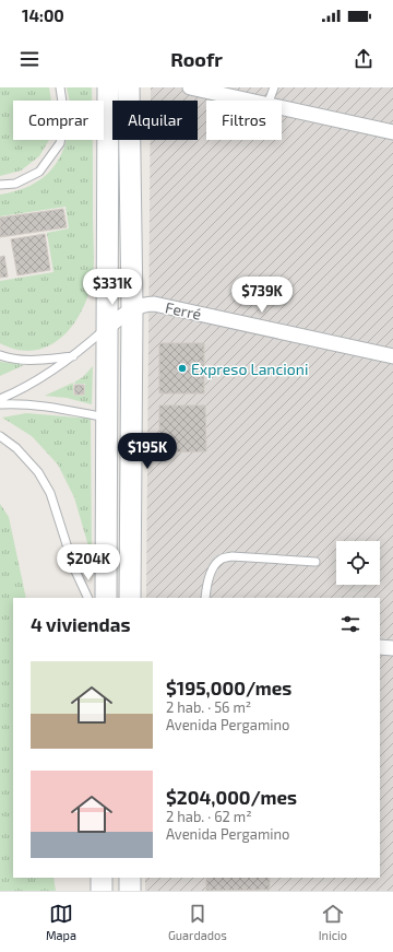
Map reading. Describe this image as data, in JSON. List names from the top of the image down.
{
  "streets": {
    "street": ["Ferré"]
  },
  "places": ["Expreso Lancioni"],
  "page": {
    "status": "14:00",
    "header": "Roofr",
    "chip": ["Comprar", "Alquilar", "Filtros"],
    "price": [
      "$331K",
      "$739K",
      "$195K",
      "$204K"
    ],
    "heading": "4 viviendas",
    "list": [
      {
        "name": "$195,000/mes",
        "note": "2 hab. · 56 m² · Avenida Pergamino"
      },
      {
        "name": "$204,000/mes",
        "note": "2 hab. · 62 m² · Avenida Pergamino"
      }
    ],
    "tabs": ["Mapa", "Guardados", "Inicio"]
  }
}
